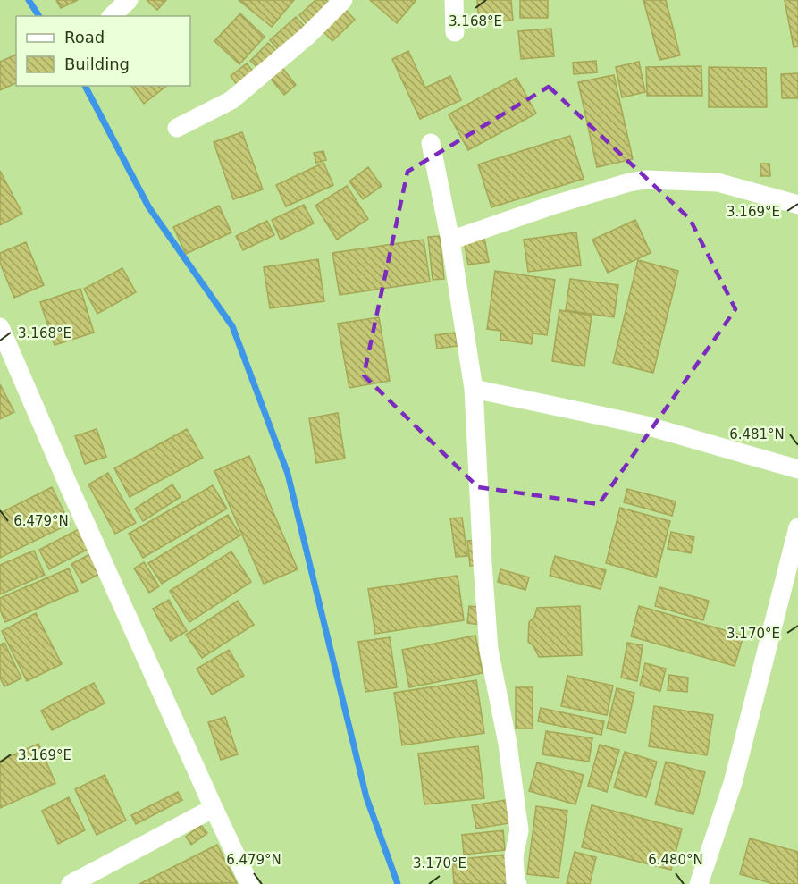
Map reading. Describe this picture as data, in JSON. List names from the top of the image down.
{
  "legend": ["Road", "Building"],
  "coordinates": [
    "3.168°E",
    "3.169°E",
    "6.481°N",
    "6.479°N",
    "3.170°E",
    "6.480°N"
  ]
}
